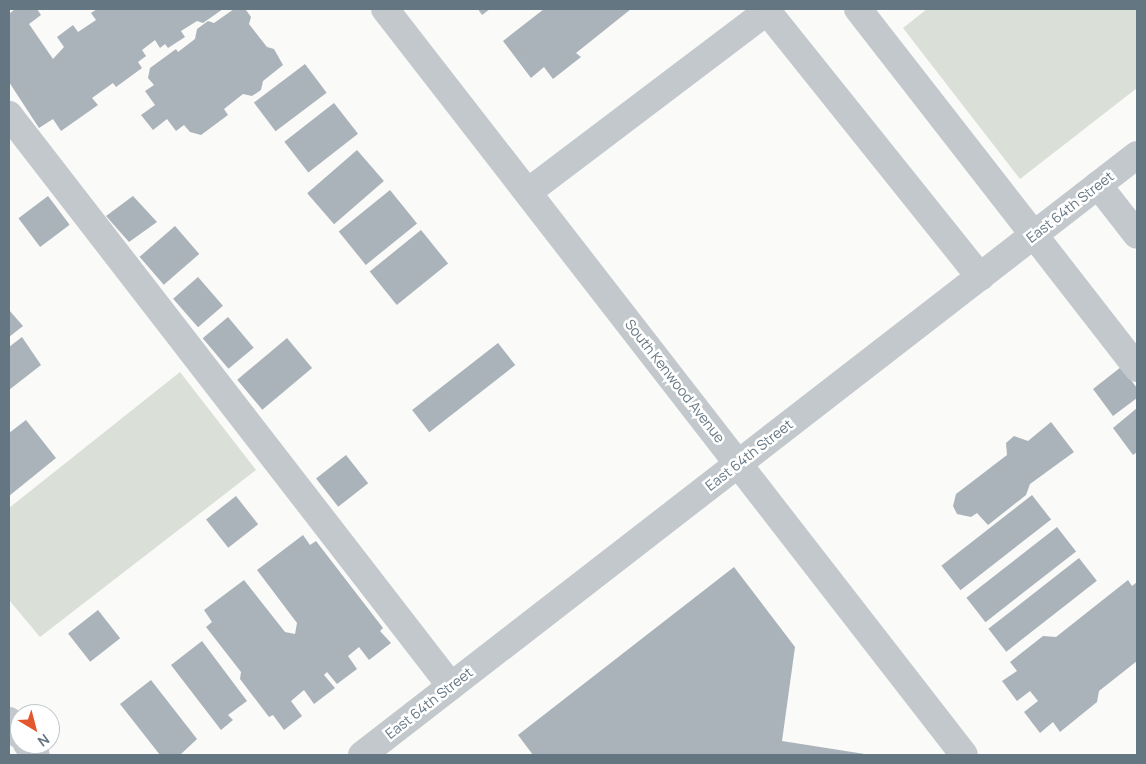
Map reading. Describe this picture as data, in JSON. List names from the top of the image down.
{
  "streets": {
    "street": ["East 64th Street", "South Kenwood Avenue"]
  },
  "crossings": [
    ["East 64th Street", "South Kenwood Avenue"]
  ],
  "north": "bottom right"
}
